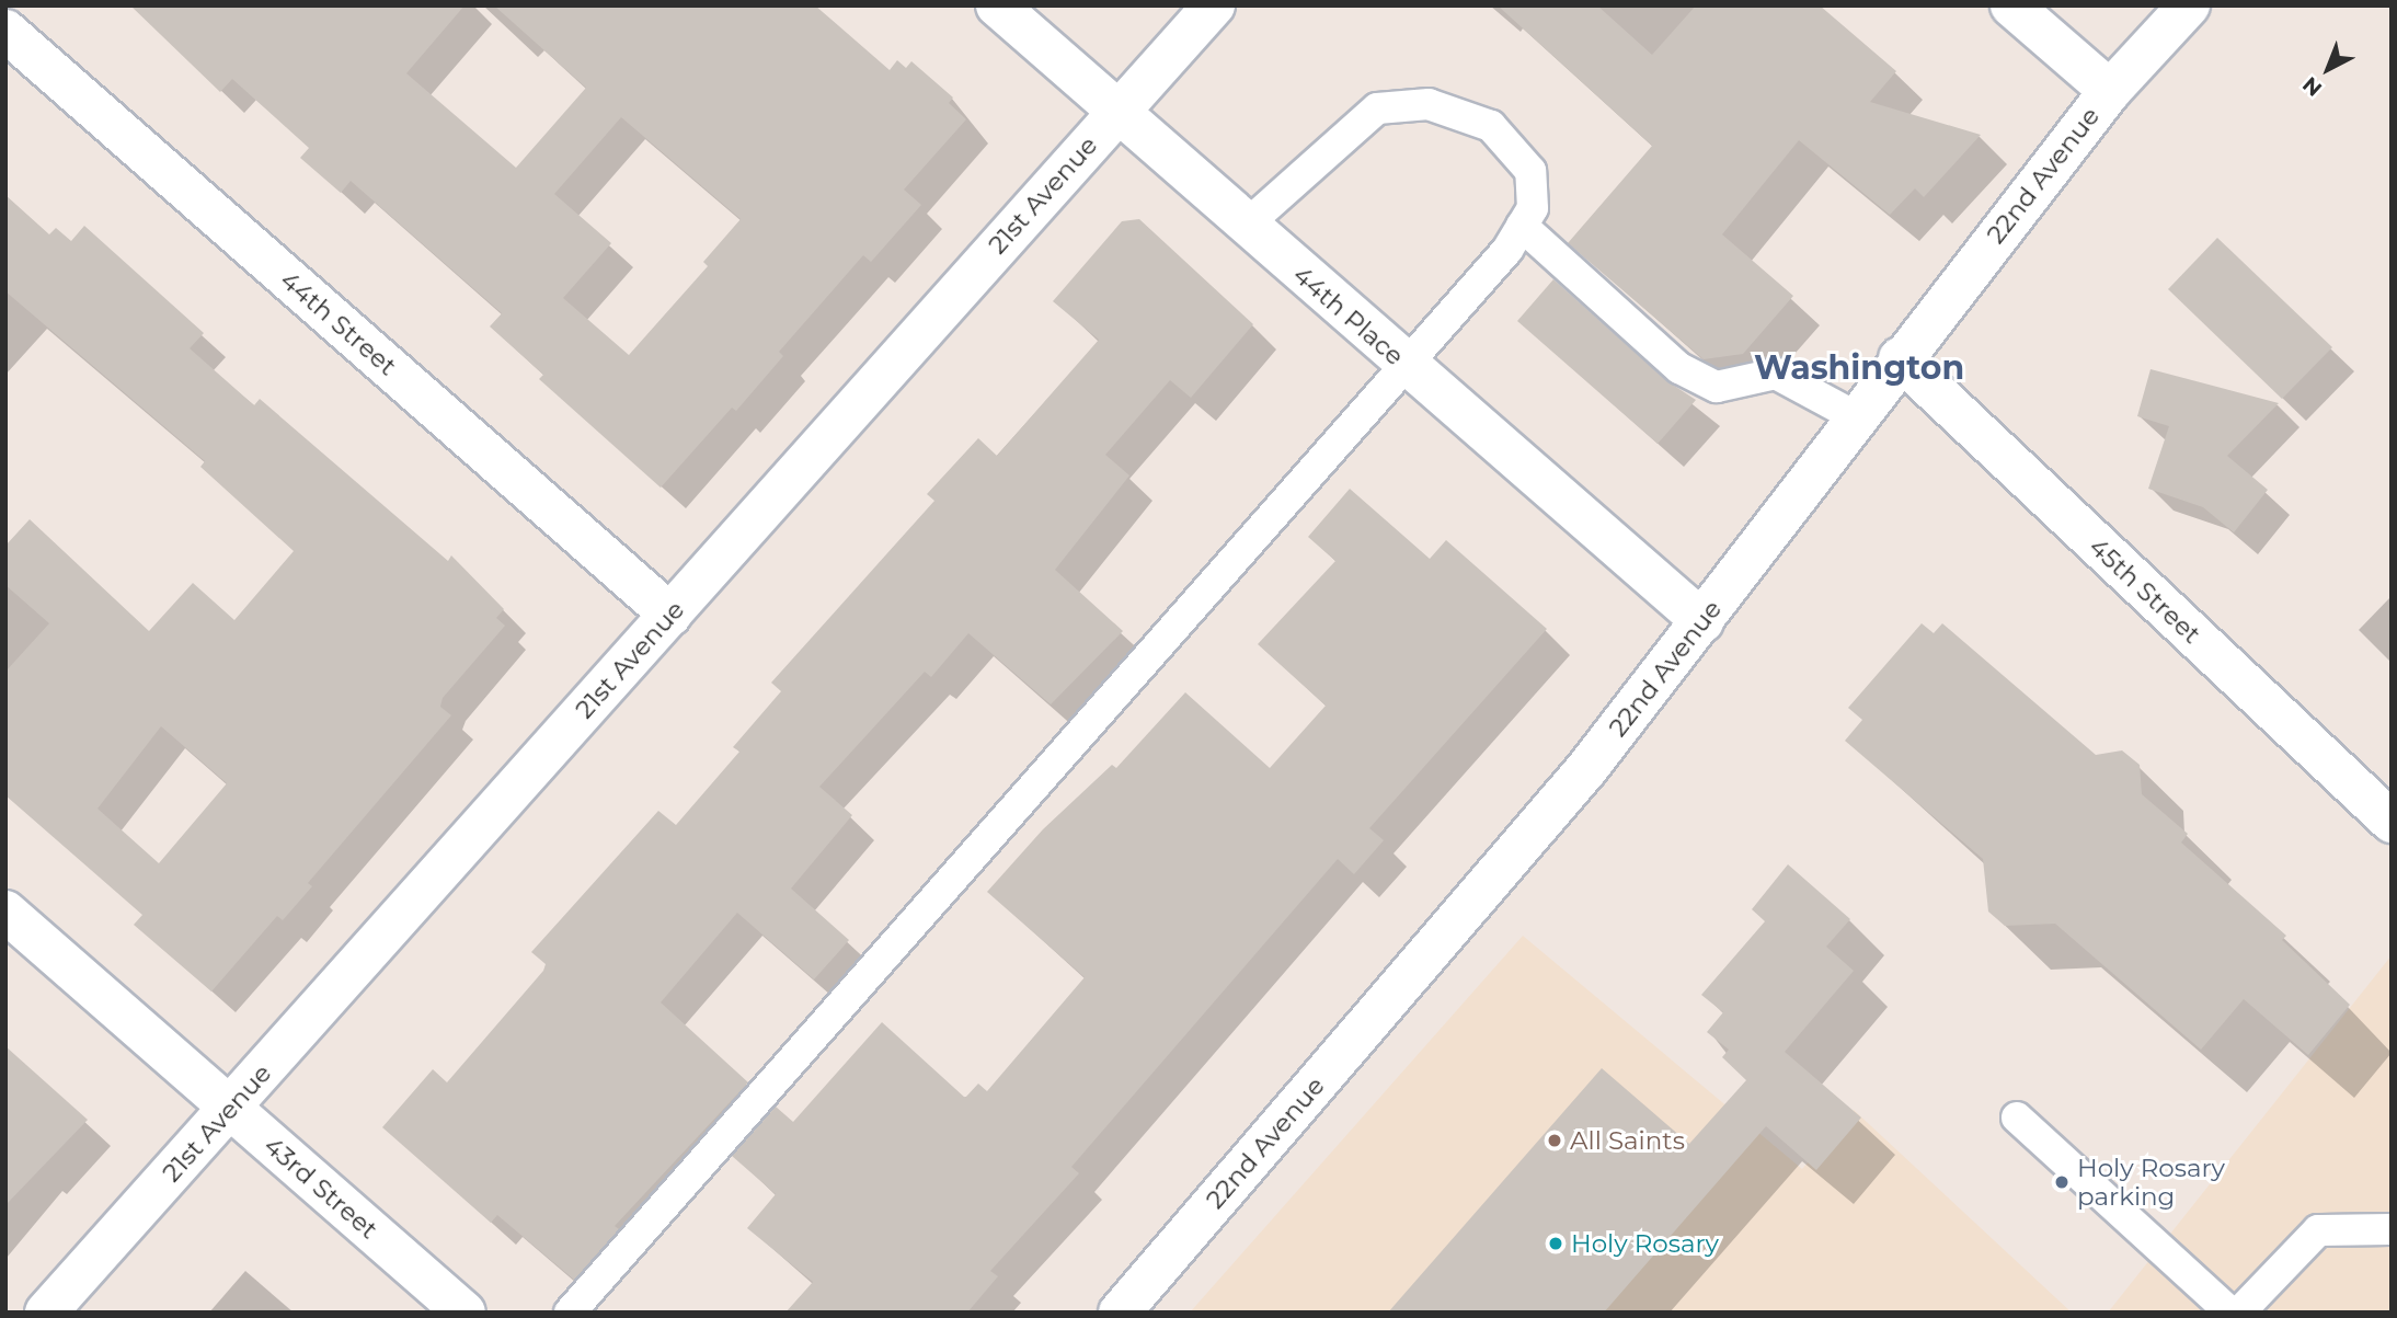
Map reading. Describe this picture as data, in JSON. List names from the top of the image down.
{
  "streets": {
    "street": [
      "22nd Avenue",
      "21st Avenue",
      "44th Place",
      "44th Street",
      "45th Street",
      "43rd Street"
    ]
  },
  "crossings": [
    ["22nd Avenue", "44th Place"],
    ["22nd Avenue", "45th Street"],
    ["21st Avenue", "44th Place"],
    ["21st Avenue", "44th Street"],
    ["21st Avenue", "43rd Street"]
  ],
  "districts": ["Washington"],
  "places": ["All Saints", "Holy Rosary parking", "Holy Rosary"],
  "north": "bottom left"
}
